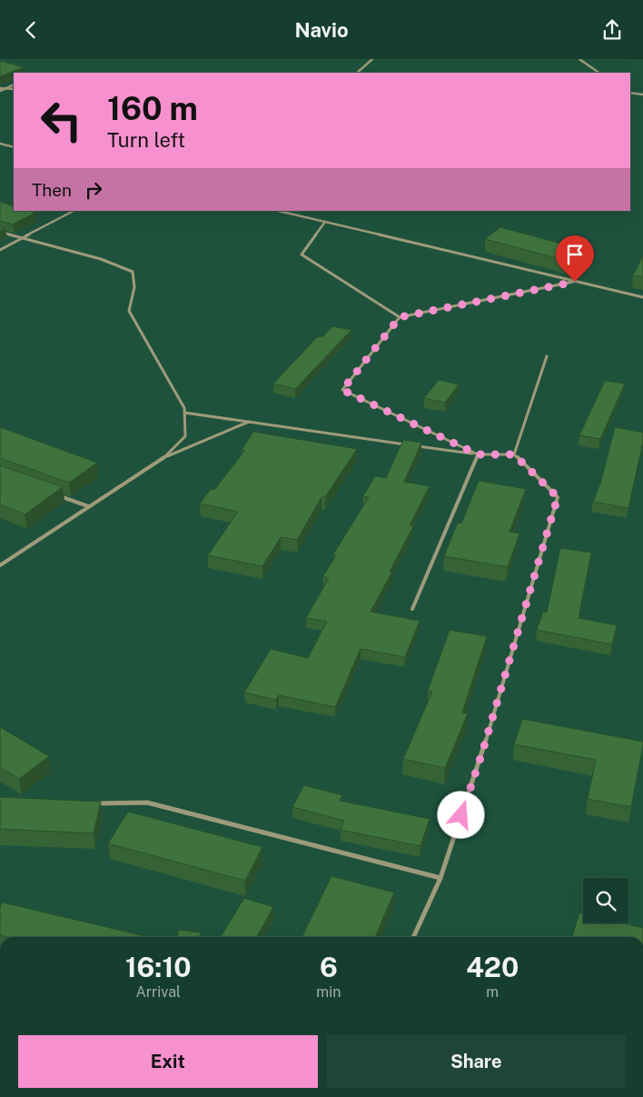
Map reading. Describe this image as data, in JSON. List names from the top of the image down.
{
  "page": {
    "header": "Navio",
    "turn": ["160 m", "Turn left"],
    "then": "Then",
    "eta": [
      "16:10",
      "Arrival",
      "6",
      "min",
      "420",
      "m"
    ],
    "buttons": ["Exit", "Share"]
  }
}
